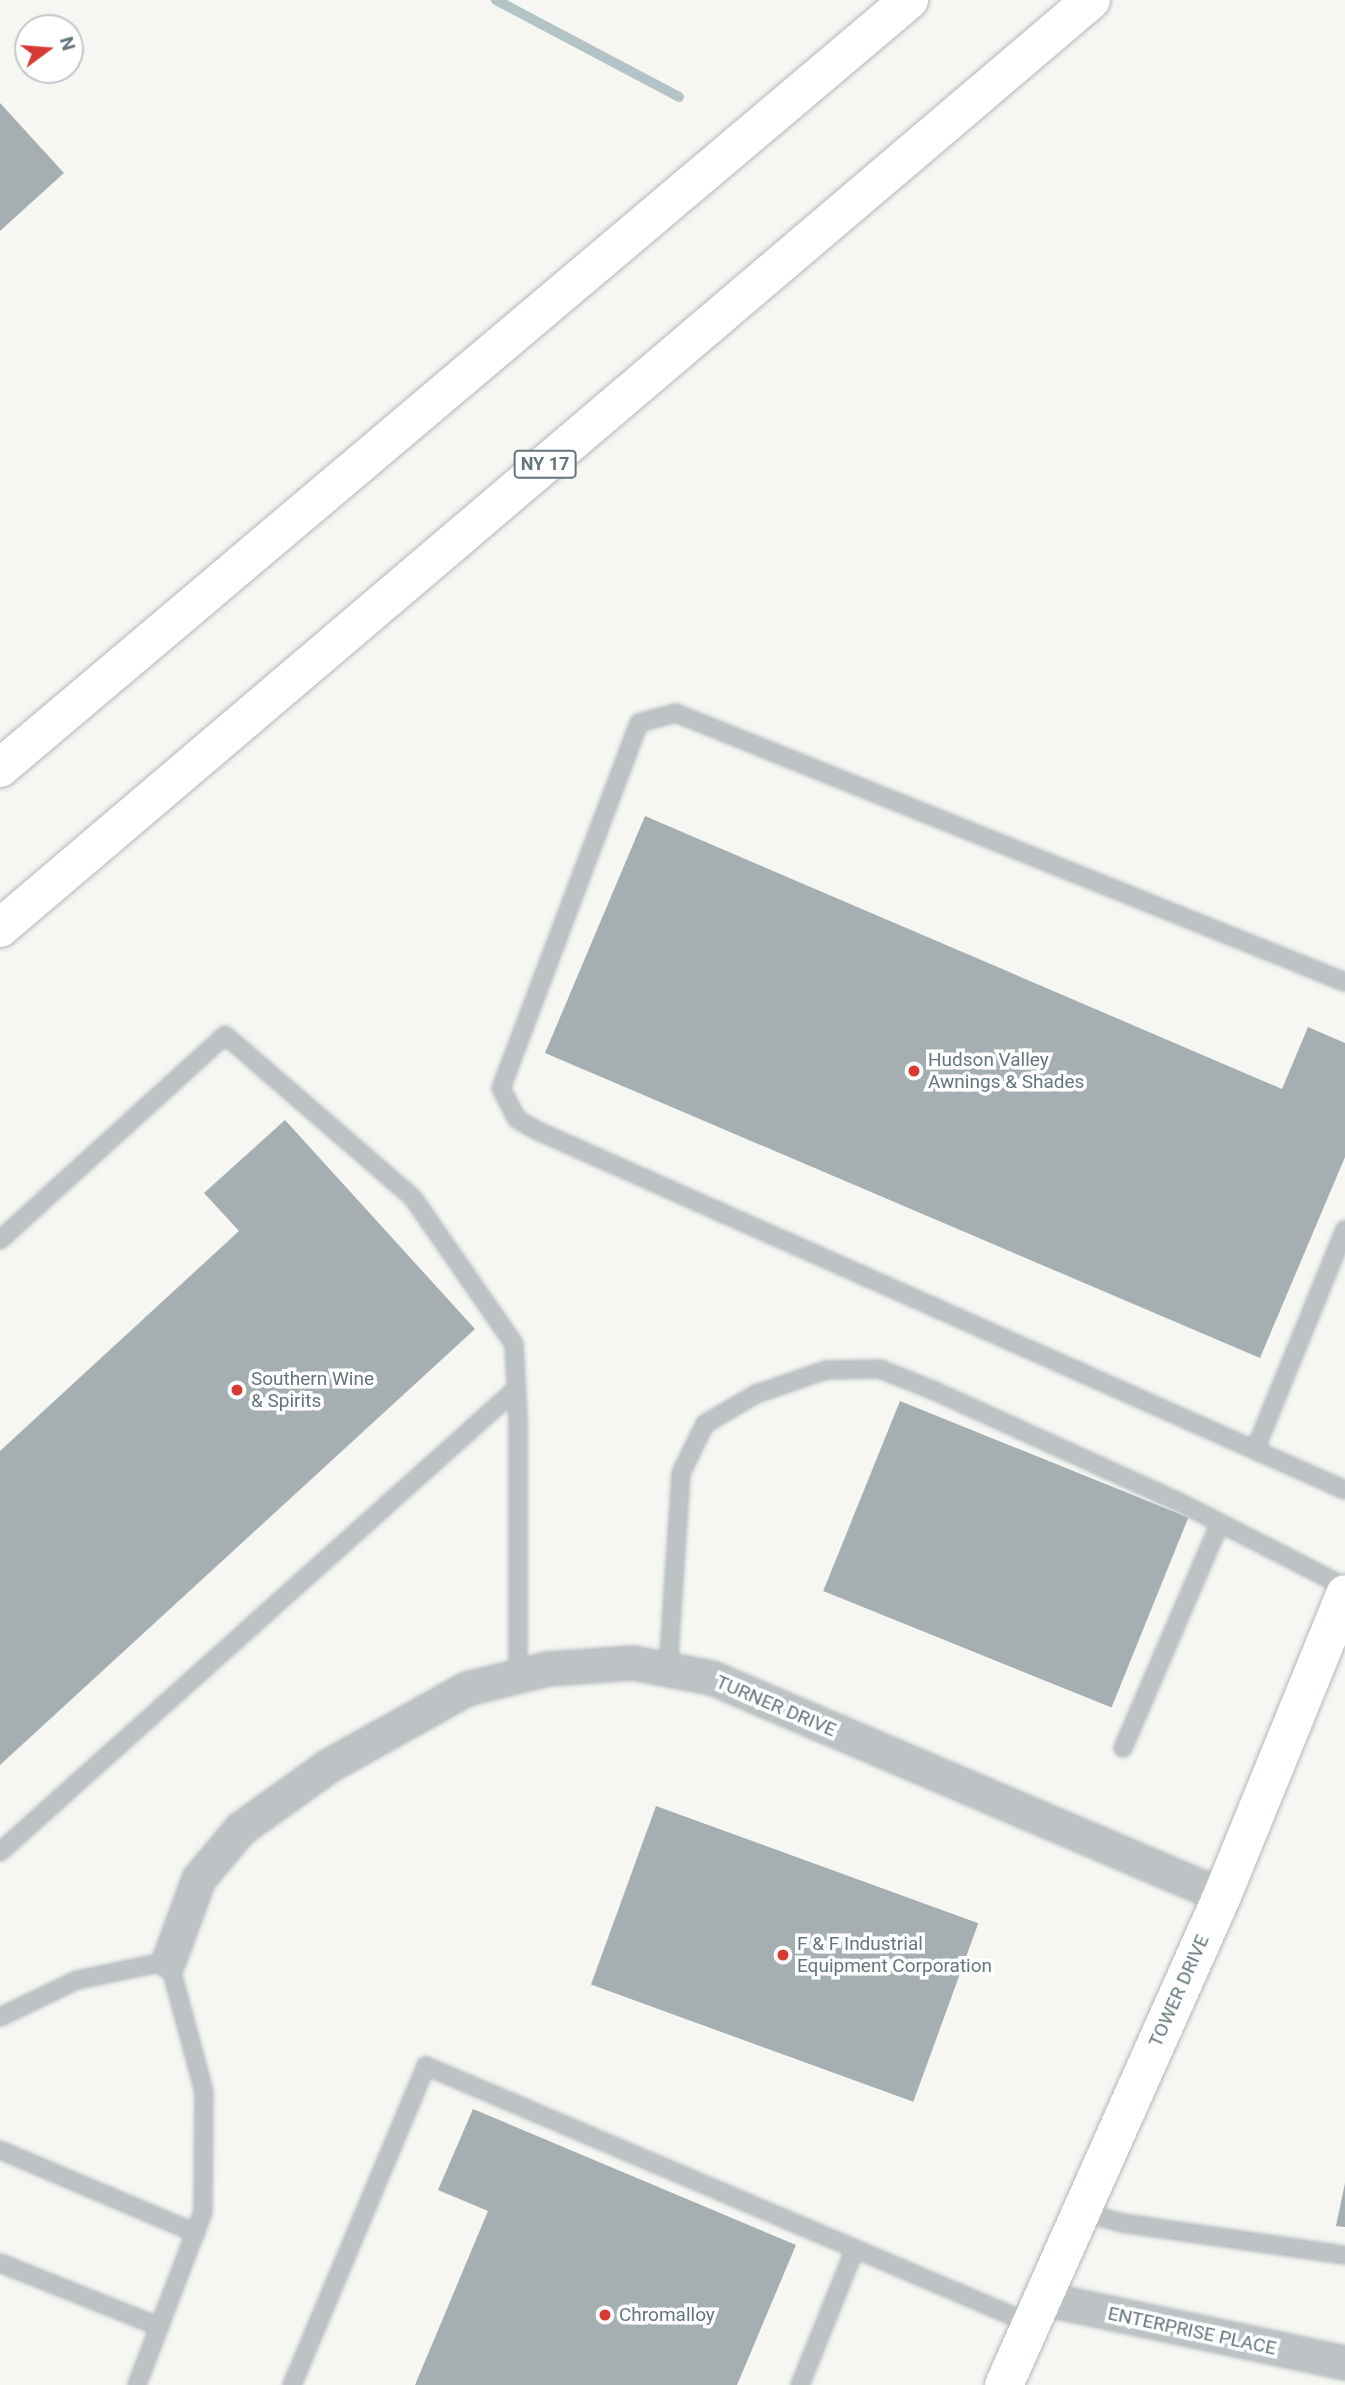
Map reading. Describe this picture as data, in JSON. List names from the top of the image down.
{
  "streets": {
    "main road": ["NY 17", "TOWER DRIVE"],
    "street": ["TURNER DRIVE", "ENTERPRISE PLACE"]
  },
  "crossings": [
    ["TURNER DRIVE", "TOWER DRIVE"],
    ["TOWER DRIVE", "ENTERPRISE PLACE"]
  ],
  "places": [
    "Hudson Valley Awnings & Shades",
    "Southern Wine & Spirits",
    "F & F Industrial Equipment Corporation",
    "Chromalloy"
  ],
  "north": "right"
}
